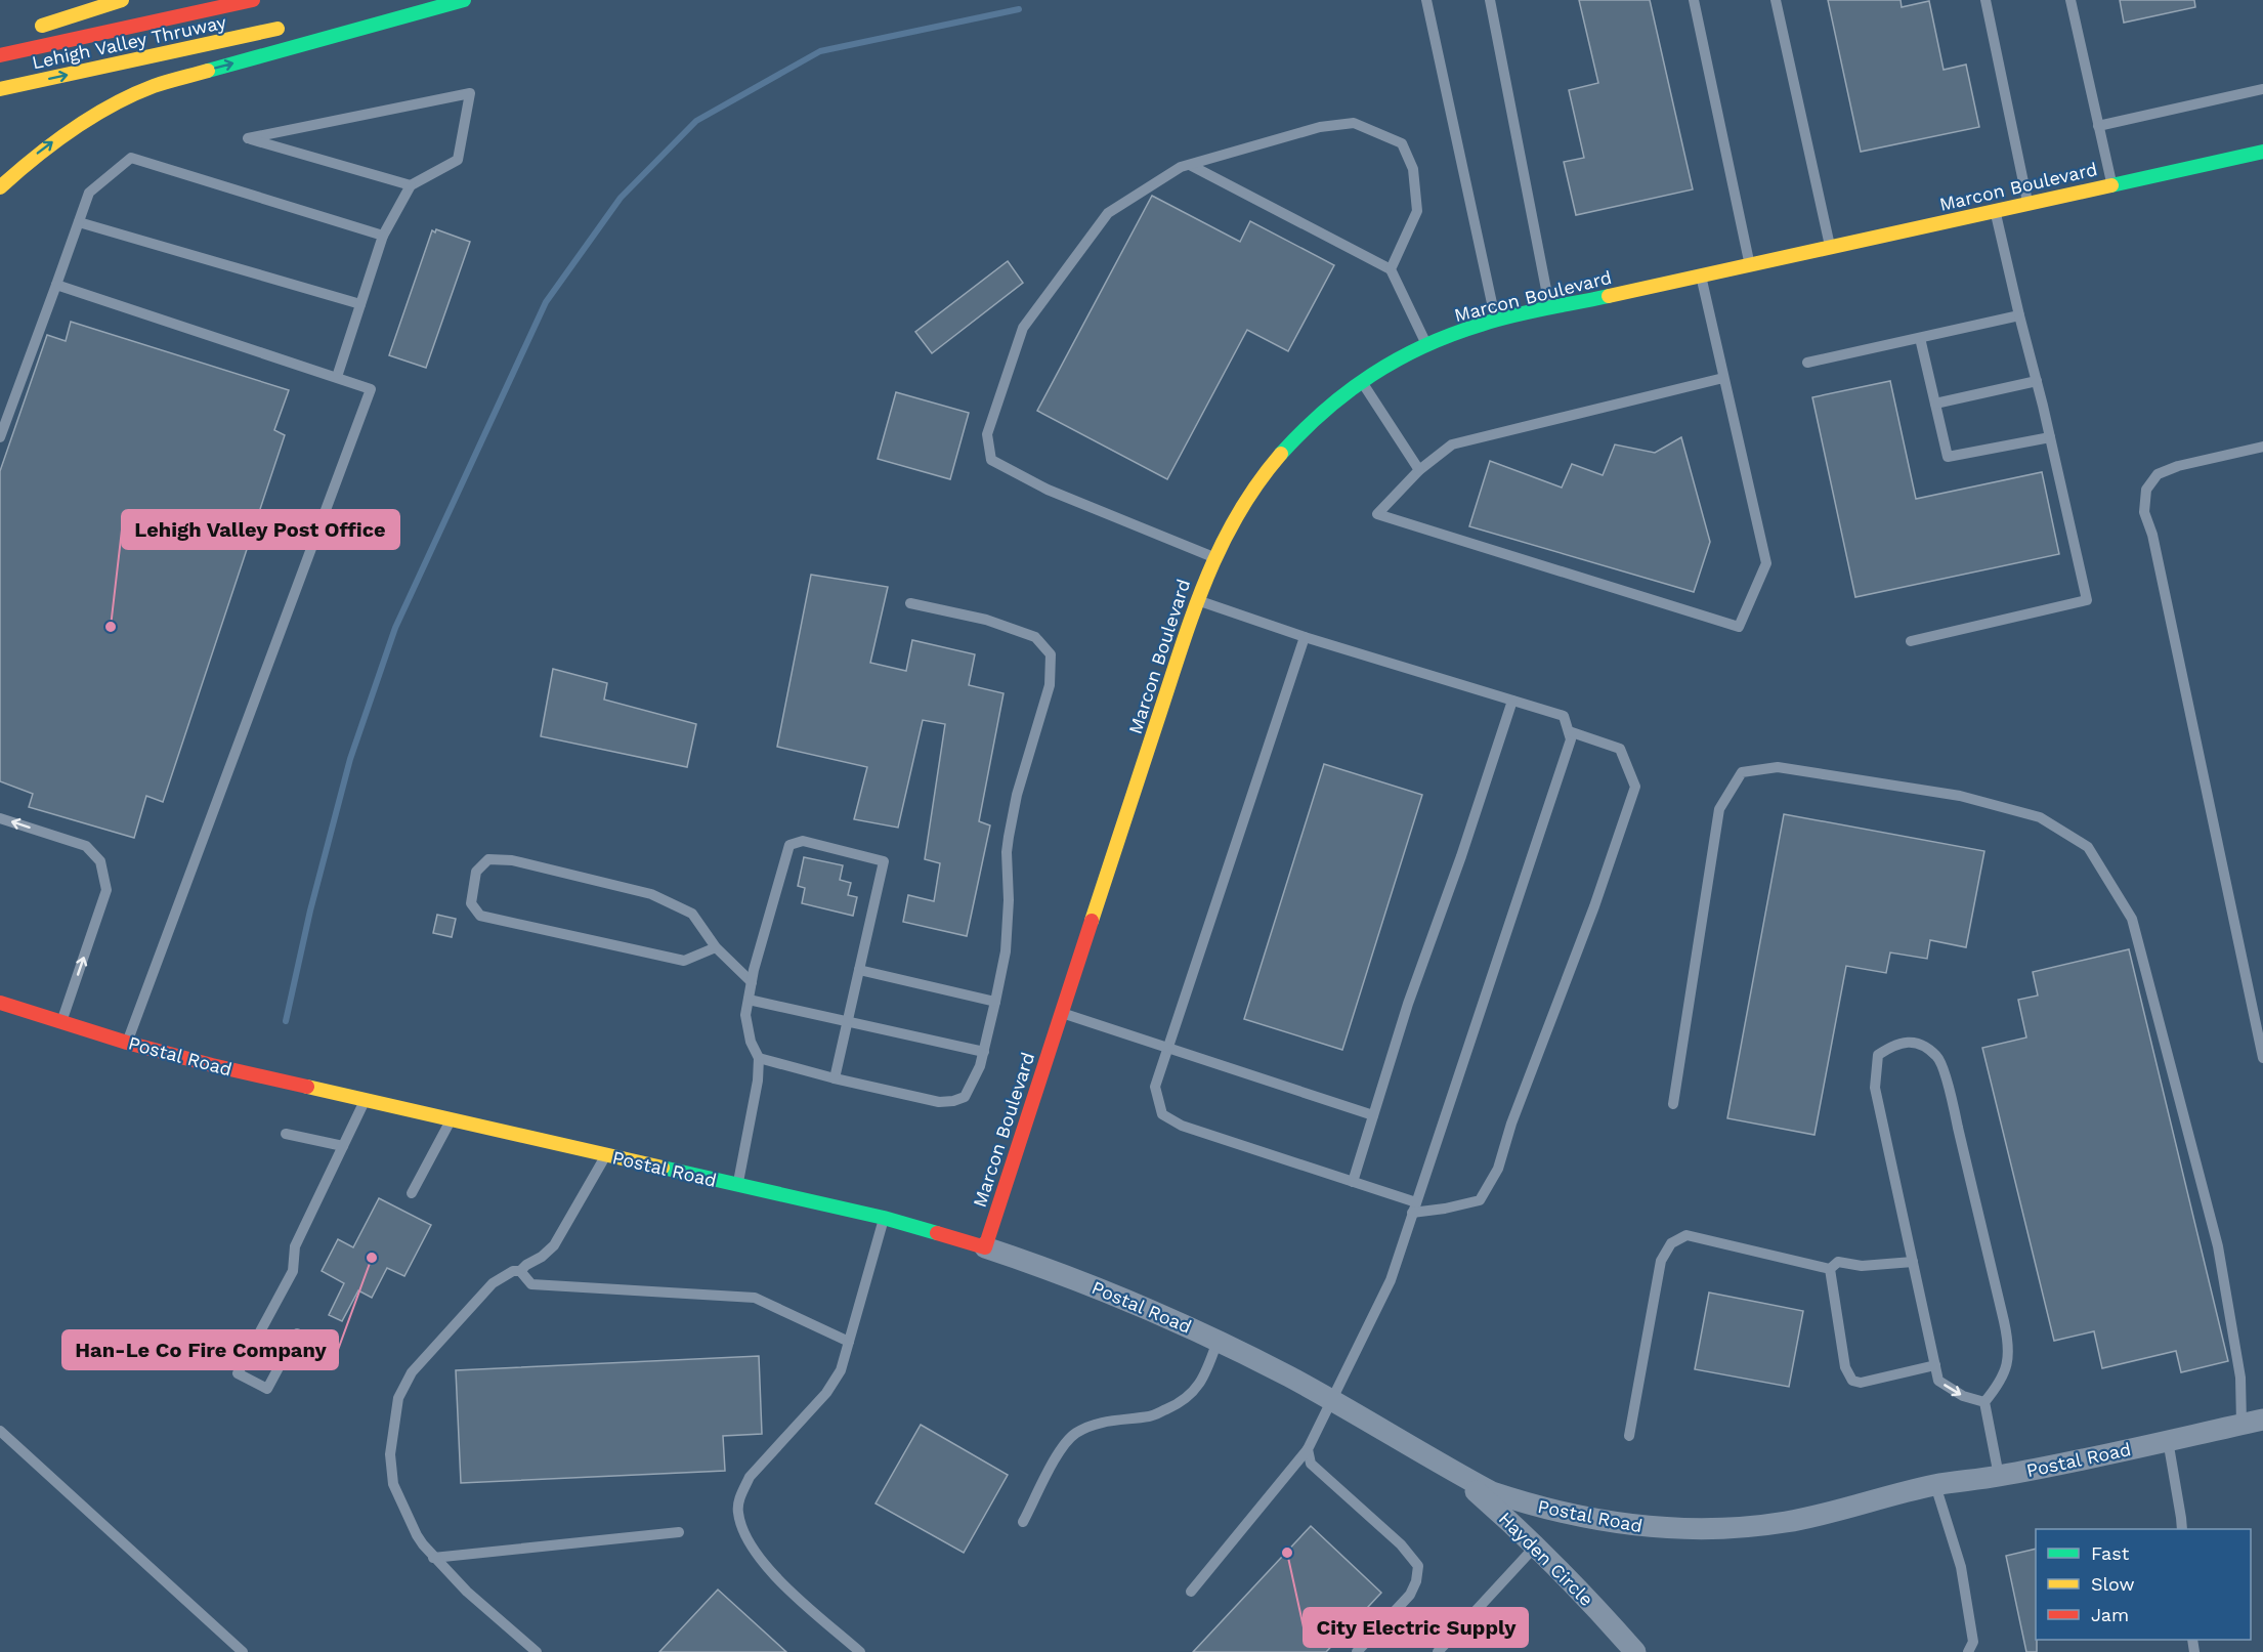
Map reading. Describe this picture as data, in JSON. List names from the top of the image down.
{
  "streets": {
    "main road": ["Lehigh Valley Thruway", "Marcon Boulevard", "Postal Road"],
    "street": ["Hayden Circle"]
  },
  "crossings": [
    ["Marcon Boulevard", "Postal Road"],
    ["Postal Road", "Hayden Circle"]
  ],
  "places": ["Lehigh Valley Post Office", "Han-Le Co Fire Company", "City Electric Supply"],
  "legend": ["Fast", "Slow", "Jam"]
}
